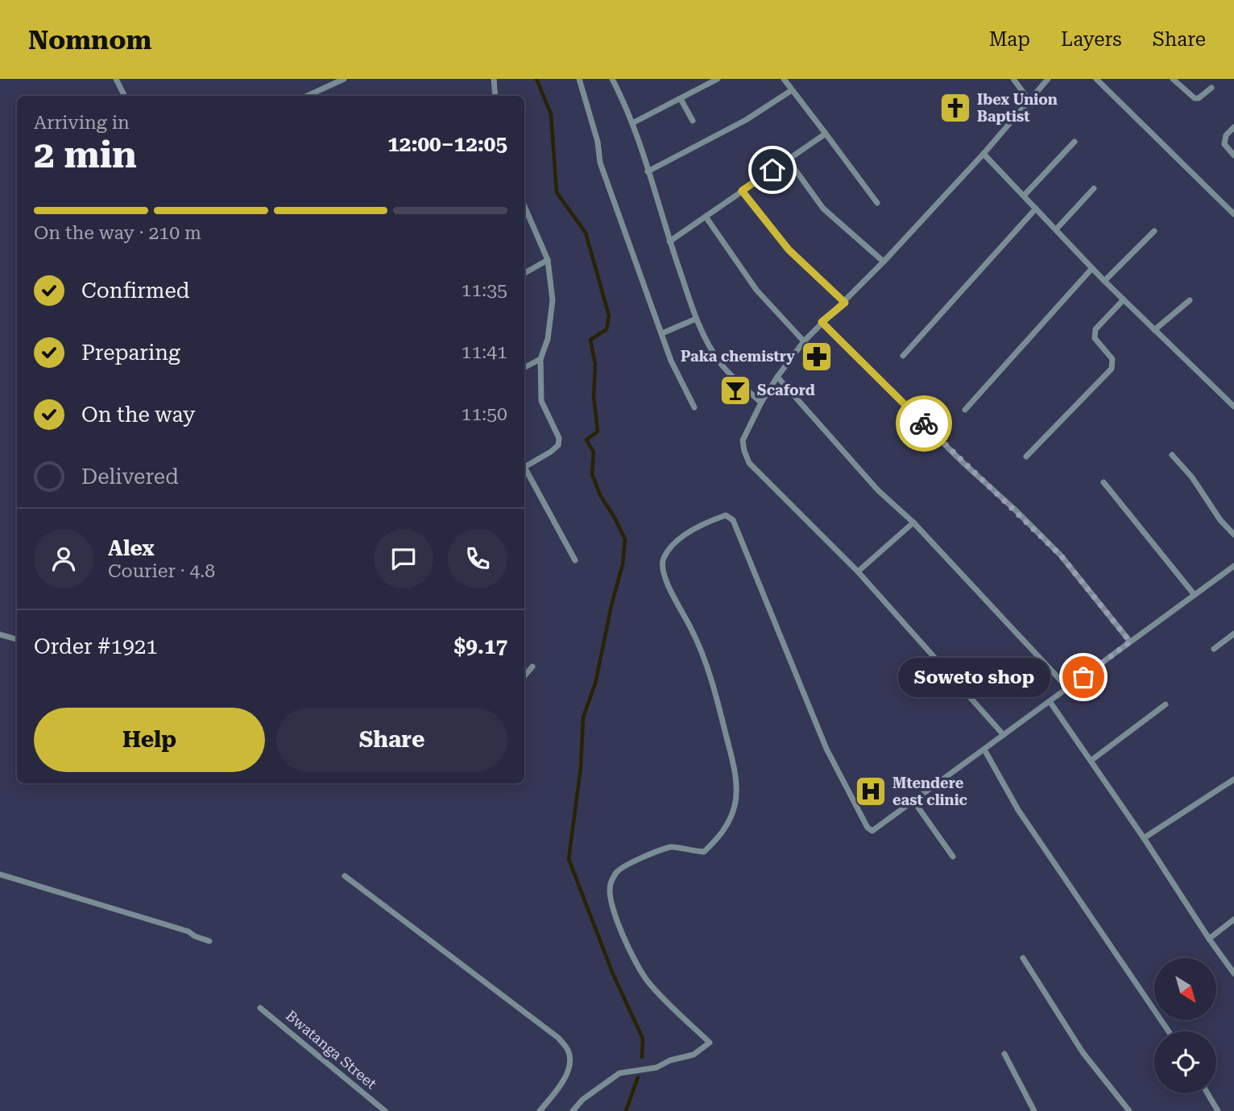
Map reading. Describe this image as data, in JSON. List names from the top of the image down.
{
  "streets": {
    "street": ["Bwatanga Street"]
  },
  "places": {
    "church": ["Ibex Union Baptist"],
    "pharmacy": ["Paka chemistry"],
    "bar": ["Scaford"],
    "other": ["Soweto shop"],
    "hospital": ["Mtendere east clinic"]
  },
  "north": "bottom right",
  "page": {
    "header": "Nomnom",
    "nav": ["Map", "Layers", "Share"],
    "heading": ["2 min", "Arriving in", "12:00–12:05"],
    "panel": [
      "Alex",
      "Courier · 4.8",
      "Order #1921",
      "$9.17"
    ],
    "bar": "On the way · 210 m",
    "list": [
      ["Confirmed", "11:35"],
      ["Preparing", "11:41"],
      ["On the way", "11:50"],
      "Delivered"
    ],
    "bubble": "Soweto shop",
    "buttons": ["Help", "Share"]
  }
}
